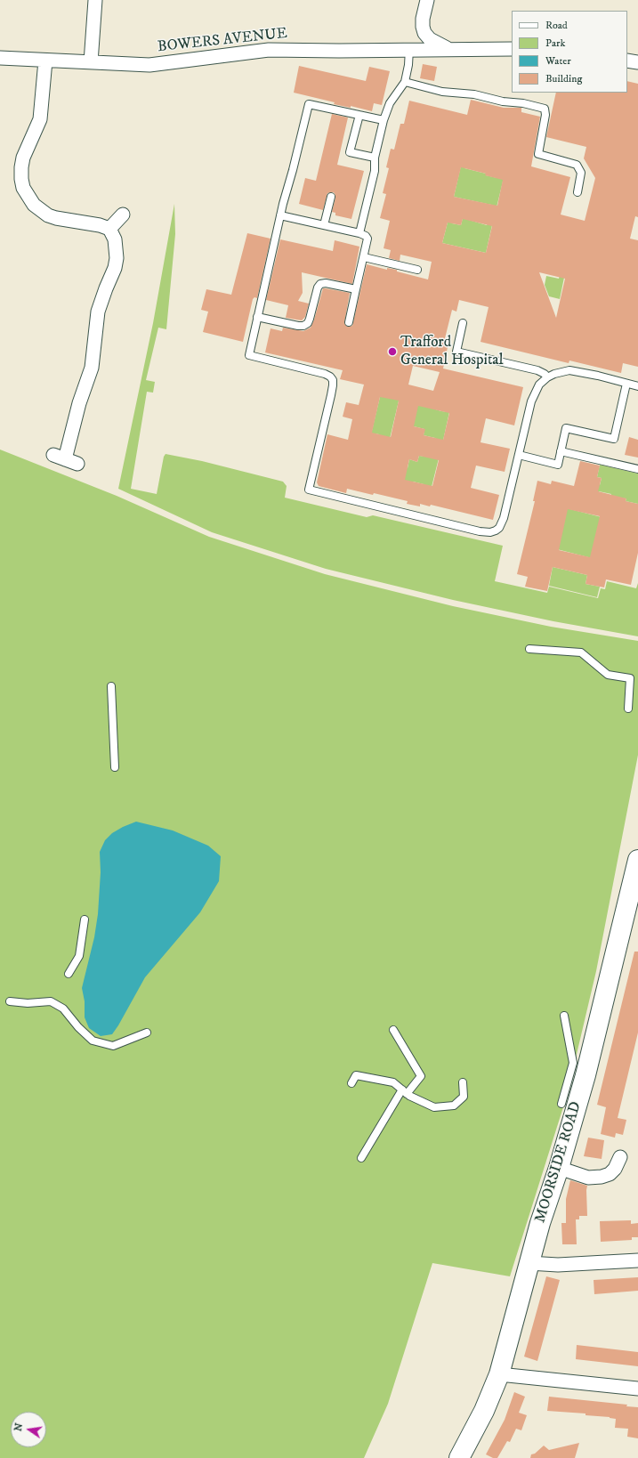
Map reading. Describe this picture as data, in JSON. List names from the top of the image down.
{
  "streets": {
    "street": ["BOWERS AVENUE", "MOORSIDE ROAD"]
  },
  "places": ["Trafford General Hospital"],
  "legend": [
    "Road",
    "Park",
    "Water",
    "Building"
  ],
  "north": "left"
}
